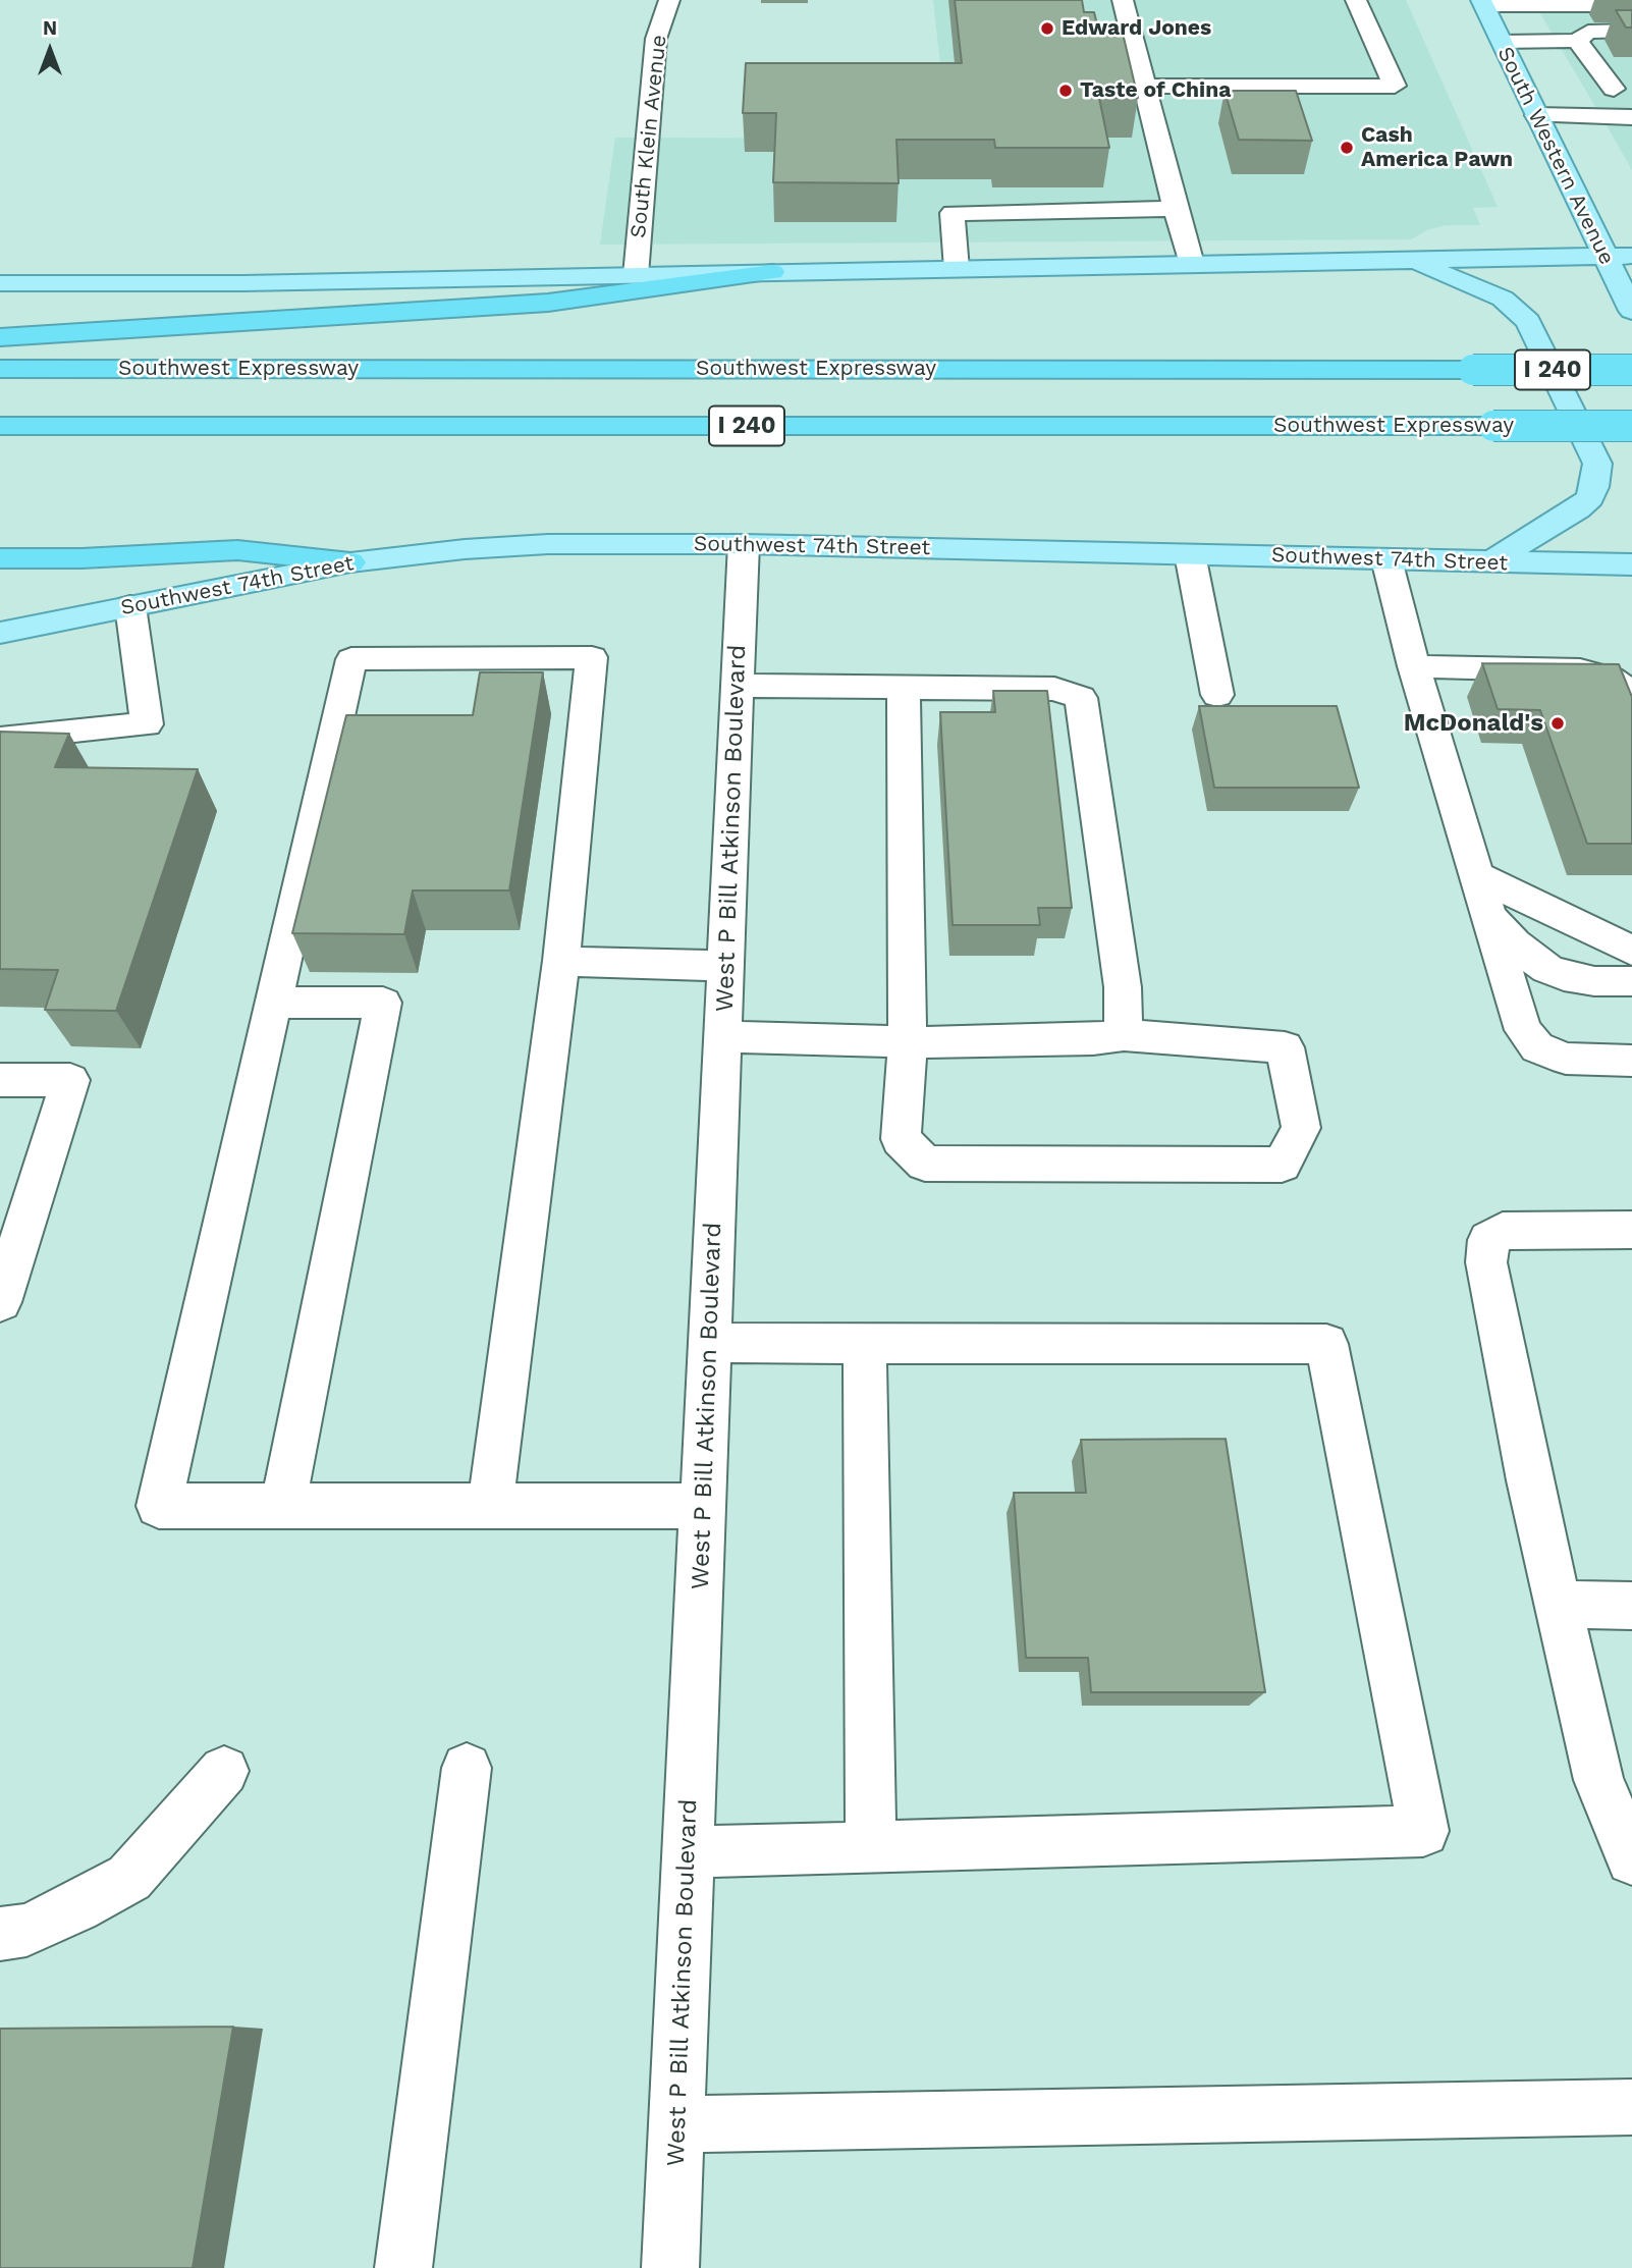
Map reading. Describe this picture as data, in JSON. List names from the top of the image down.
{
  "streets": {
    "highway": ["Southwest Expressway", "I 240"],
    "main road": ["South Western Avenue", "Southwest 74th Street"],
    "street": ["South Klein Avenue", "West P Bill Atkinson Boulevard"]
  },
  "crossings": [
    ["Southwest 74th Street", "West P Bill Atkinson Boulevard"]
  ],
  "places": [
    "Edward Jones",
    "Taste of China",
    "Cash America Pawn",
    "McDonald's"
  ],
  "north": "top"
}
